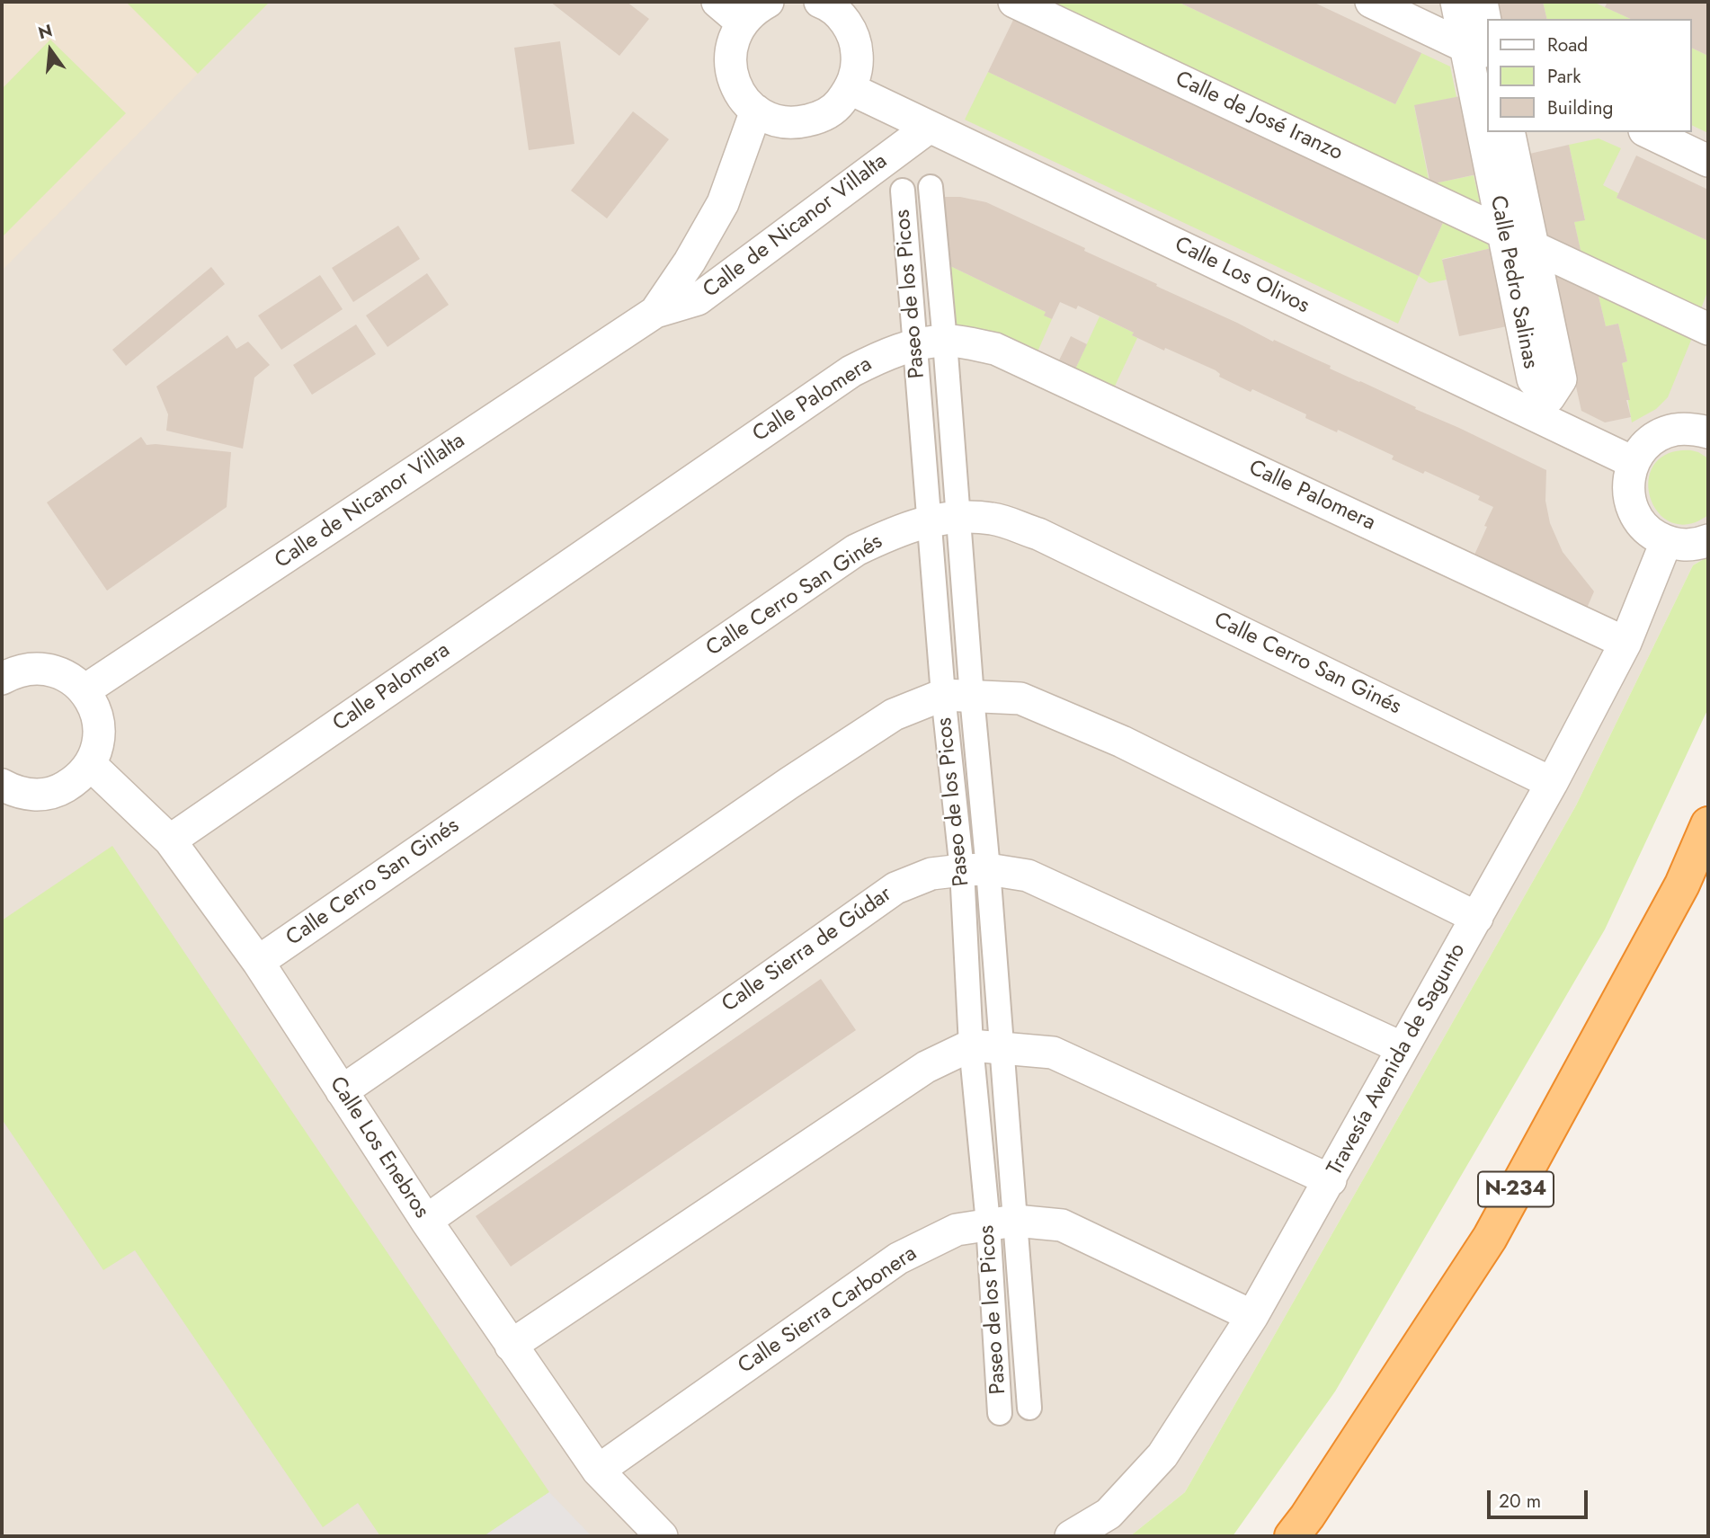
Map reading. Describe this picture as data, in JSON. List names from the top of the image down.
{
  "streets": {
    "highway": ["N-234"],
    "street": [
      "Calle de José Iranzo",
      "Calle de Nicanor Villalta",
      "Calle Los Olivos",
      "Calle Pedro Salinas",
      "Paseo de los Picos",
      "Calle Palomera",
      "Calle Cerro San Ginés",
      "Calle Sierra de Gúdar",
      "Travesía Avenida de Sagunto",
      "Calle Los Enebros",
      "Calle Sierra Carbonera"
    ]
  },
  "crossings": [
    ["Calle de José Iranzo", "Calle Pedro Salinas"],
    ["Calle de Nicanor Villalta", "Calle Los Olivos"],
    ["Paseo de los Picos", "Calle Palomera"],
    ["Paseo de los Picos", "Calle Cerro San Ginés"],
    ["Paseo de los Picos", "Calle Sierra de Gúdar"],
    ["Paseo de los Picos", "Calle Sierra Carbonera"],
    ["Calle Palomera", "Travesía Avenida de Sagunto"],
    ["Calle Palomera", "Calle Los Enebros"],
    ["Calle Cerro San Ginés", "Travesía Avenida de Sagunto"],
    ["Calle Cerro San Ginés", "Calle Los Enebros"],
    ["Calle Sierra de Gúdar", "Travesía Avenida de Sagunto"],
    ["Calle Sierra de Gúdar", "Calle Los Enebros"],
    ["Travesía Avenida de Sagunto", "Calle Sierra Carbonera"],
    ["Calle Los Enebros", "Calle Sierra Carbonera"]
  ],
  "legend": ["Road", "Park", "Building"],
  "scale_bar": "20 m",
  "north": "top"
}
